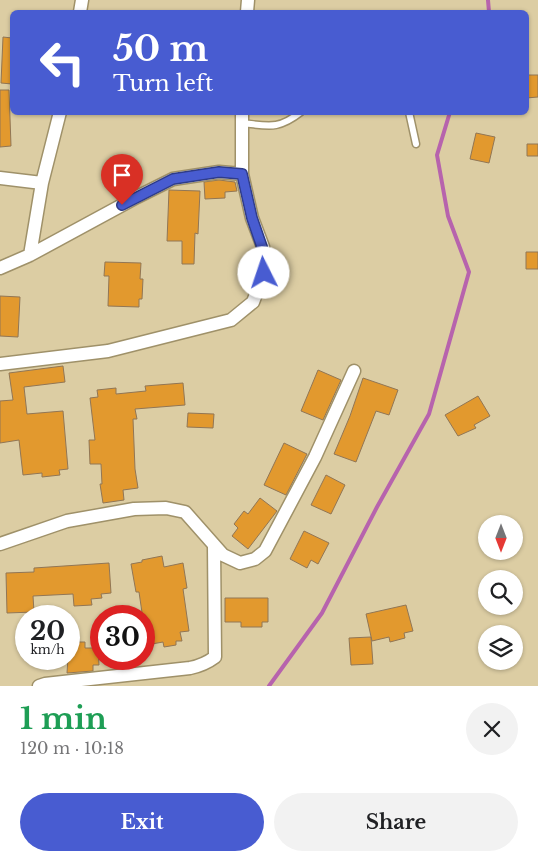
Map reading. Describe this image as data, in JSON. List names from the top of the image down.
{
  "north": "bottom",
  "page": {
    "turn": ["50 m", "Turn left"],
    "speed": "20 km/h",
    "limit": "30",
    "heading": ["1 min", "120 m · 10:18"],
    "buttons": ["Exit", "Share"]
  }
}
